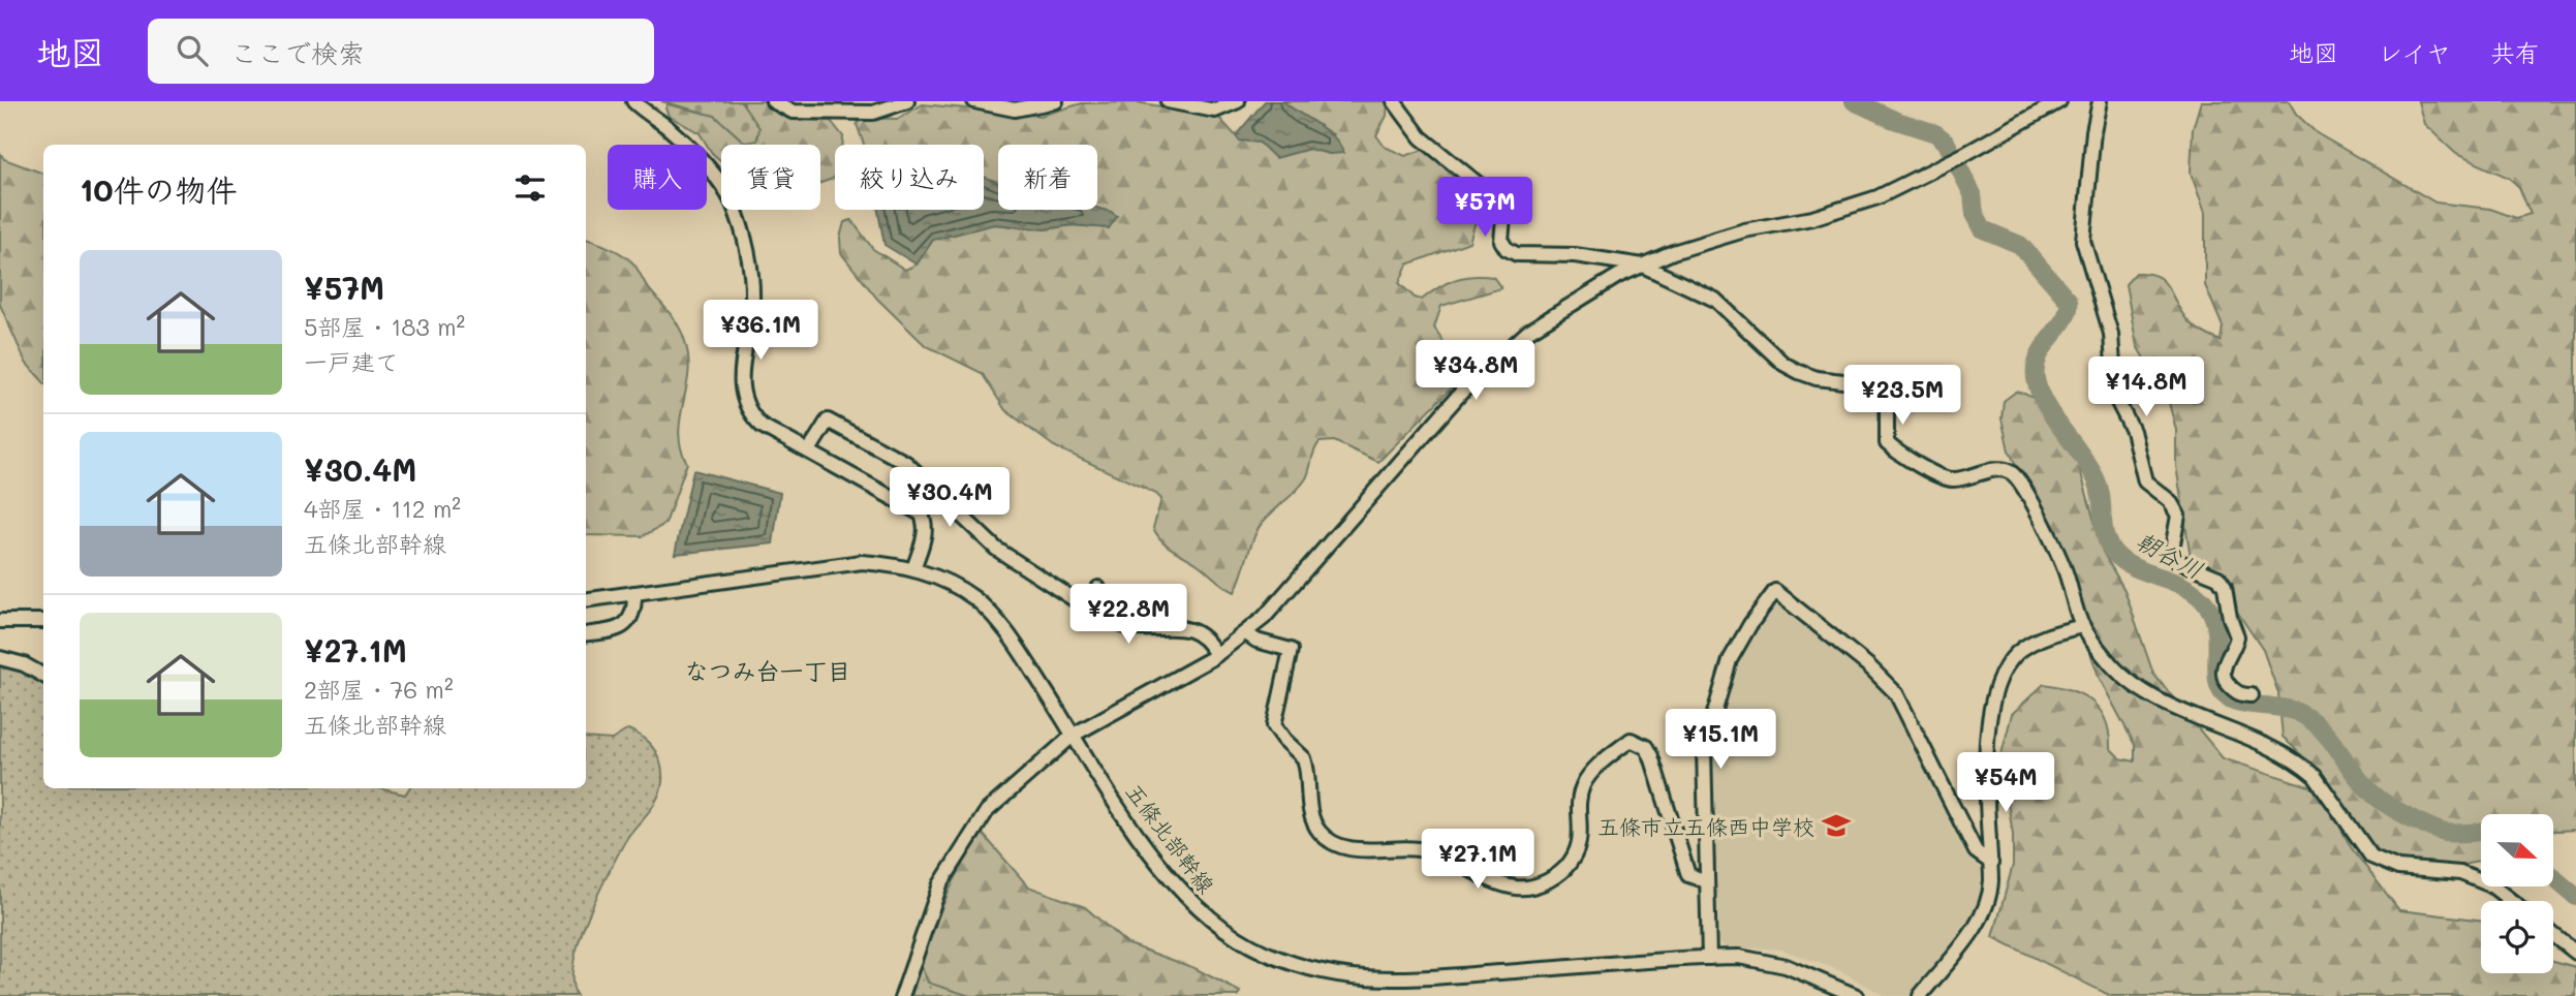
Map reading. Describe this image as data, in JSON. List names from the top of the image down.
{
  "streets": {
    "street": ["五條北部幹線"]
  },
  "districts": ["なつみ台一丁目"],
  "water": ["朝谷川"],
  "places": {
    "school or university": ["五條市立五條西中学校"]
  },
  "north": "right",
  "page": {
    "header": "地図",
    "search": "ここで検索",
    "nav": ["地図", "レイヤ", "共有"],
    "chip": [
      "購入",
      "賃貸",
      "絞り込み",
      "新着"
    ],
    "heading": "10件の物件",
    "price": [
      "¥57M",
      "¥36.1M",
      "¥34.8M",
      "¥14.8M",
      "¥23.5M",
      "¥30.4M",
      "¥22.8M",
      "¥15.1M",
      "¥54M",
      "¥27.1M"
    ],
    "list": [
      {
        "name": "¥57M",
        "note": "5部屋 · 183 m² · 一戸建て"
      },
      {
        "name": "¥30.4M",
        "note": "4部屋 · 112 m² · 五條北部幹線"
      },
      {
        "name": "¥27.1M",
        "note": "2部屋 · 76 m² · 五條北部幹線"
      }
    ]
  }
}
